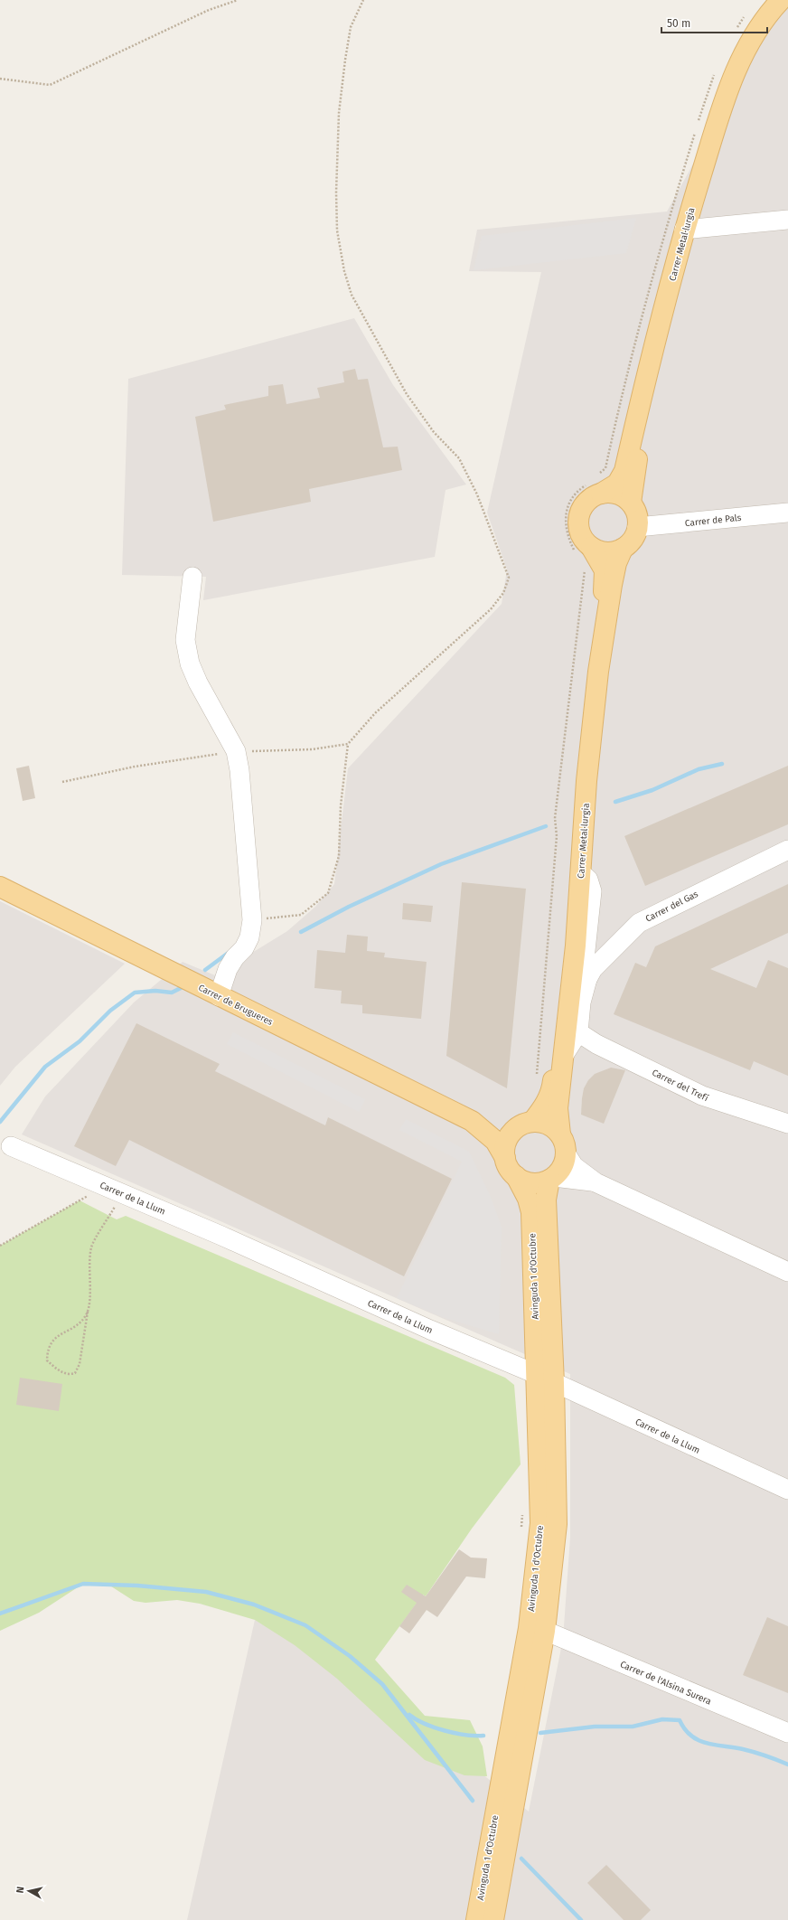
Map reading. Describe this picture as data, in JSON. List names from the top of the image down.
{
  "streets": {
    "main road": ["Carrer Metal·lurgia", "Carrer de Brugueres", "Avinguda 1 d'Octubre"],
    "street": [
      "Carrer de Pals",
      "Carrer del Gas",
      "Carrer del Trefí",
      "Carrer de la Llum",
      "Carrer de l'Alsina Surera"
    ]
  },
  "crossings": [
    ["Carrer Metal·lurgia", "Carrer de Pals"],
    ["Carrer Metal·lurgia", "Carrer del Gas"],
    ["Carrer del Gas", "Carrer del Trefí"],
    ["Carrer de la Llum", "Avinguda 1 d'Octubre"],
    ["Avinguda 1 d'Octubre", "Carrer de l'Alsina Surera"]
  ],
  "scale_bar": "50 m",
  "north": "left"
}
